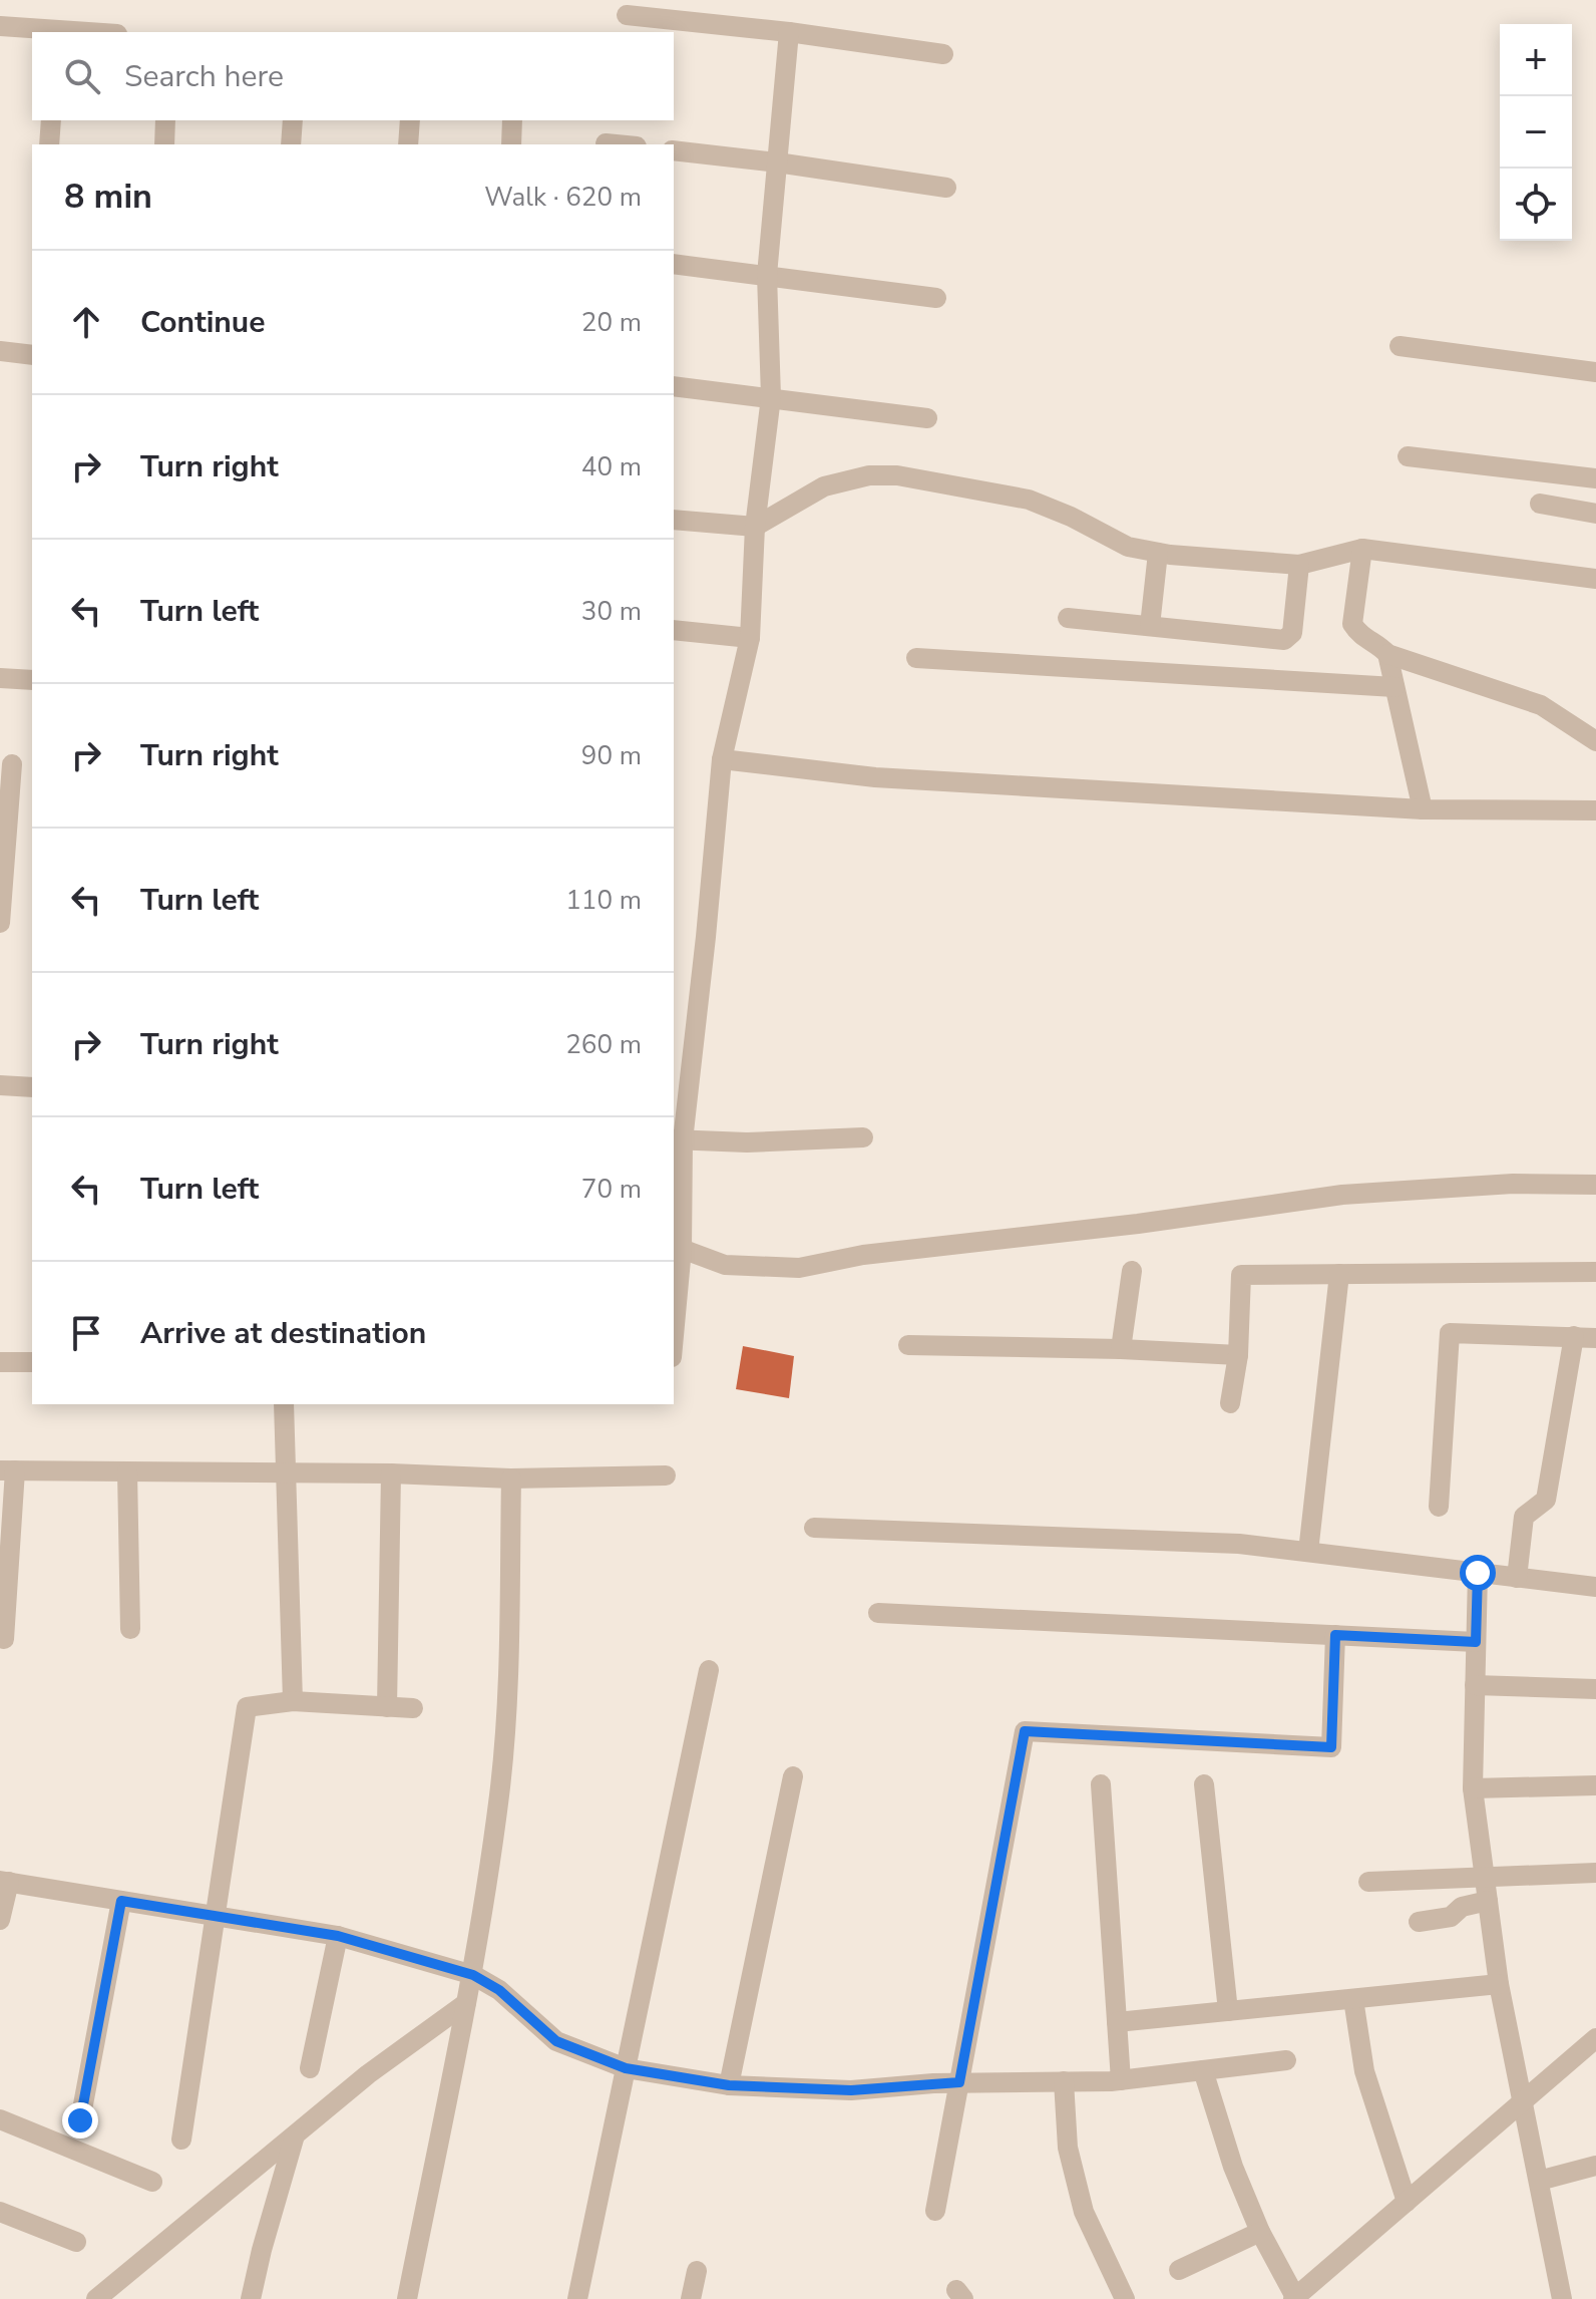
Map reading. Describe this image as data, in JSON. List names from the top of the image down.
{
  "page": {
    "map_buttons": ["+", "−"],
    "search": "Search here",
    "heading": ["8 min", "Walk · 620 m"],
    "list": [
      ["Continue", "20 m"],
      ["Turn right", "40 m"],
      ["Turn left", "30 m"],
      ["Turn right", "90 m"],
      ["Turn left", "110 m"],
      ["Turn right", "260 m"],
      ["Turn left", "70 m"],
      "Arrive at destination"
    ]
  }
}
